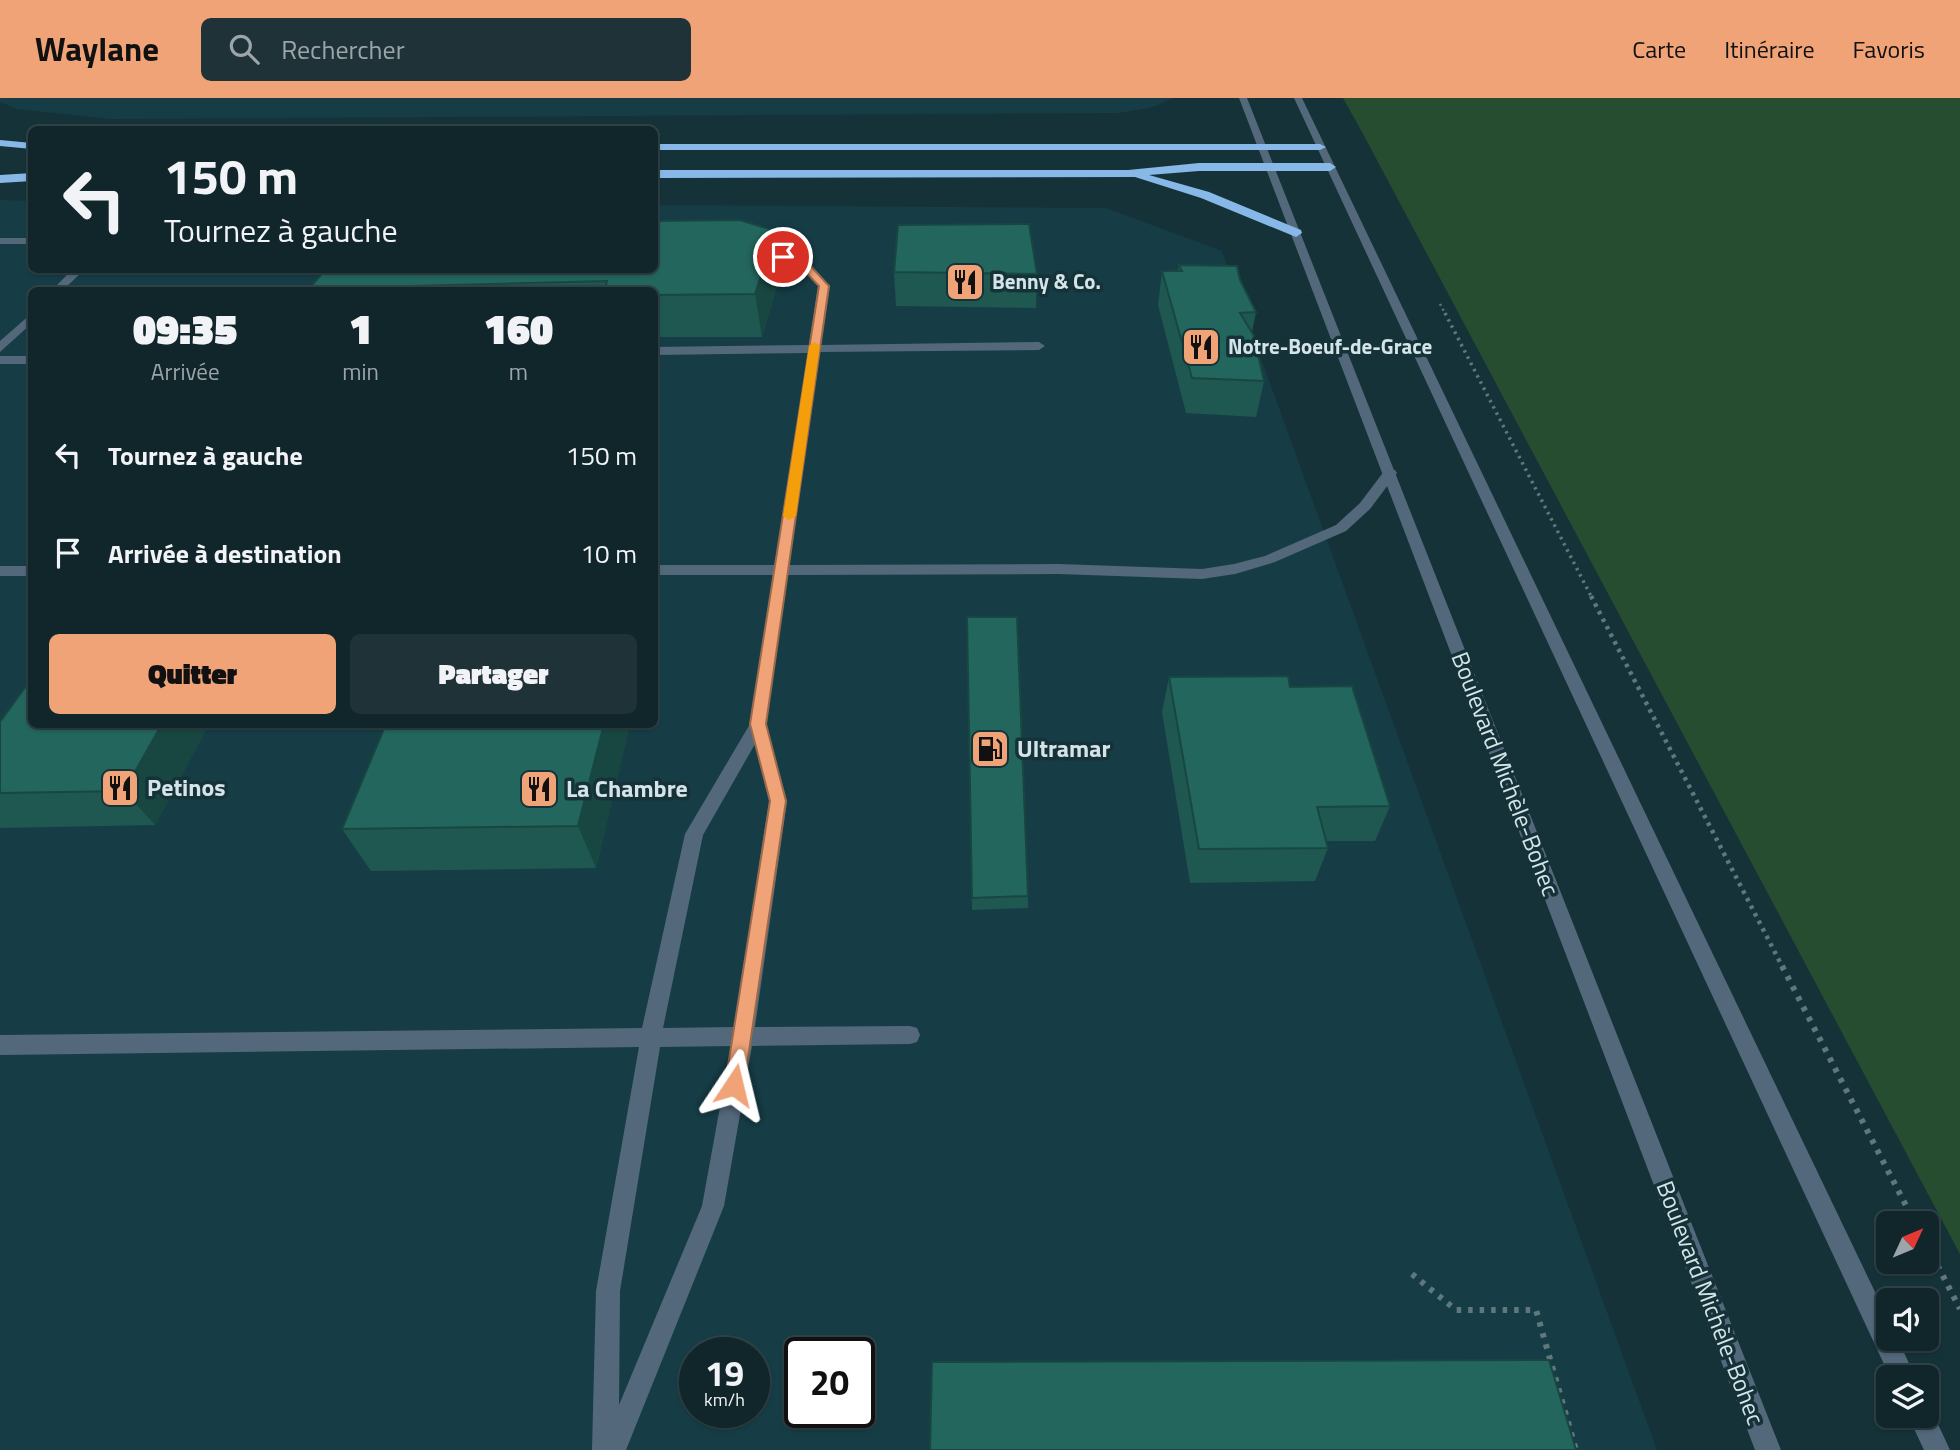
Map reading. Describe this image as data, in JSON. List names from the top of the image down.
{
  "streets": {
    "street": ["Boulevard Michèle-Bohec"]
  },
  "places": {
    "restaurant": [
      "Benny & Co.",
      "Notre-Boeuf-de-Grace",
      "Petinos",
      "La Chambre"
    ],
    "fuel station": ["Ultramar"]
  },
  "north": "top right",
  "page": {
    "header": "Waylane",
    "search": "Rechercher",
    "nav": ["Carte", "Itinéraire", "Favoris"],
    "turn": ["150 m", "Tournez à gauche"],
    "eta": [
      "09:35",
      "Arrivée",
      "1",
      "min",
      "160",
      "m"
    ],
    "list": [
      {
        "name": "Tournez à gauche",
        "value": "150 m"
      },
      {
        "name": "Arrivée à destination",
        "value": "10 m"
      }
    ],
    "buttons": ["Quitter", "Partager"],
    "speed": "19 km/h",
    "limit": "20"
  }
}
